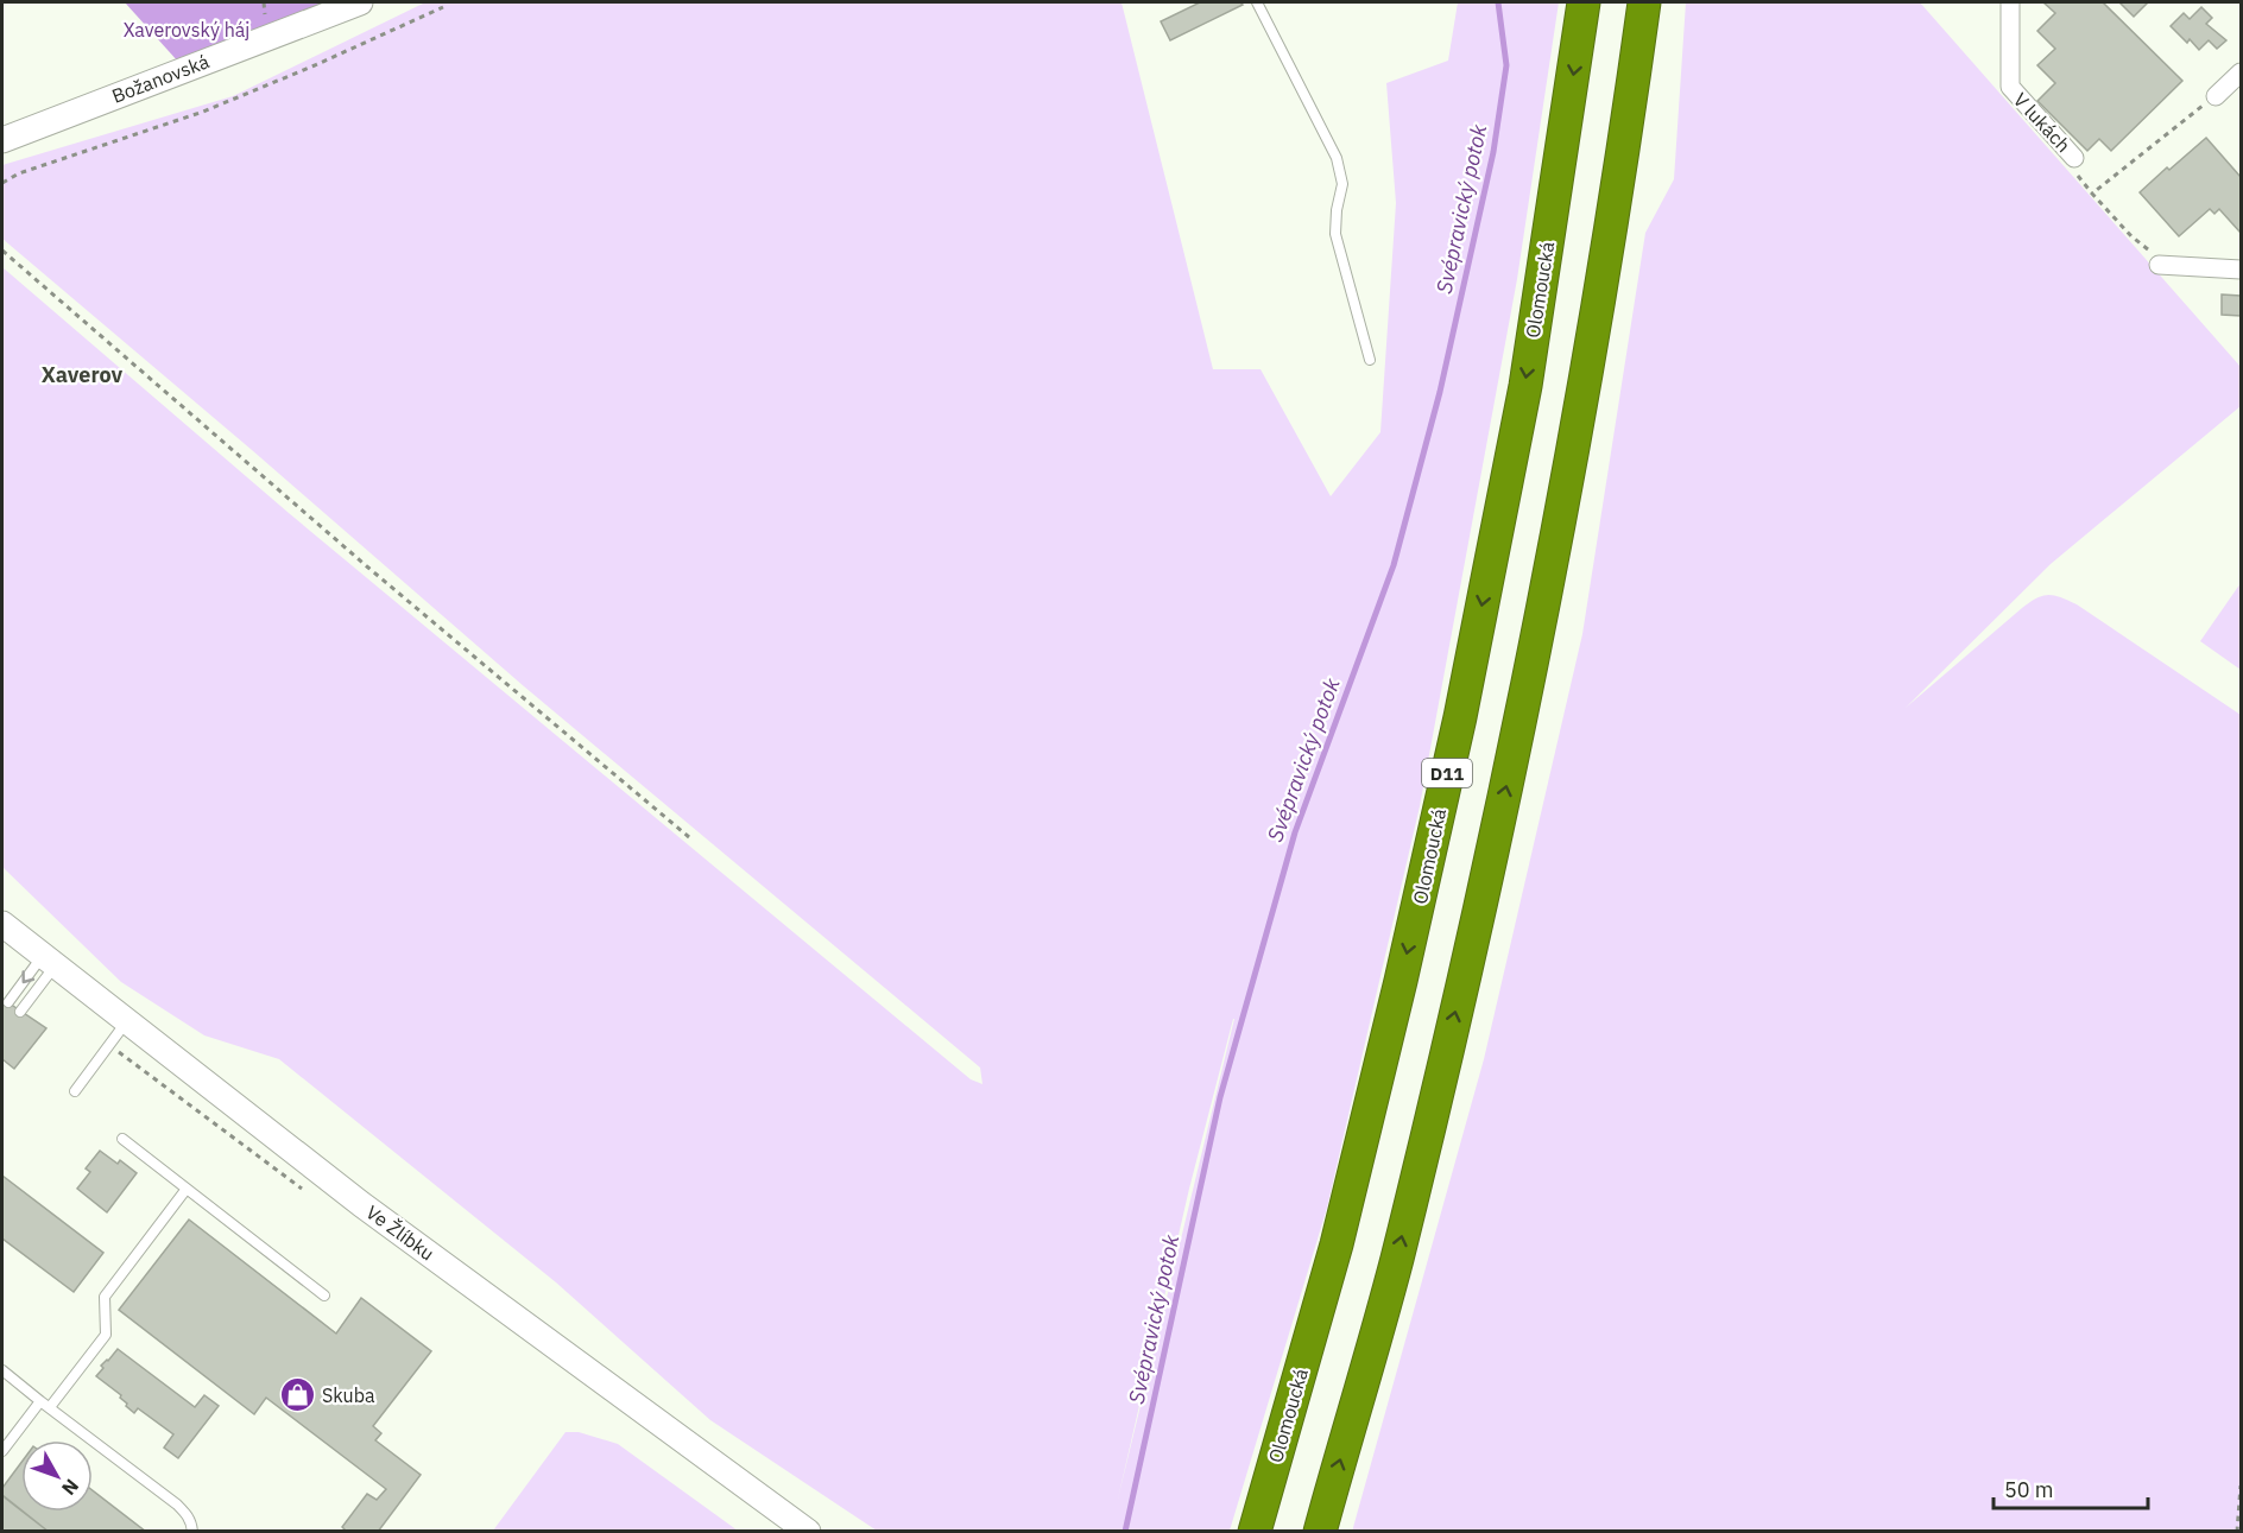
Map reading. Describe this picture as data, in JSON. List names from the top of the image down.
{
  "streets": {
    "highway": ["Olomoucká", "D11"],
    "street": ["Božanovská", "V lukách", "Ve Žlíbku"]
  },
  "districts": ["Xaverov"],
  "water": ["Svépravický potok"],
  "parks": ["Xaverovský háj"],
  "places": {
    "shop": ["Skuba"]
  },
  "scale_bar": "50 m",
  "north": "bottom right"
}
